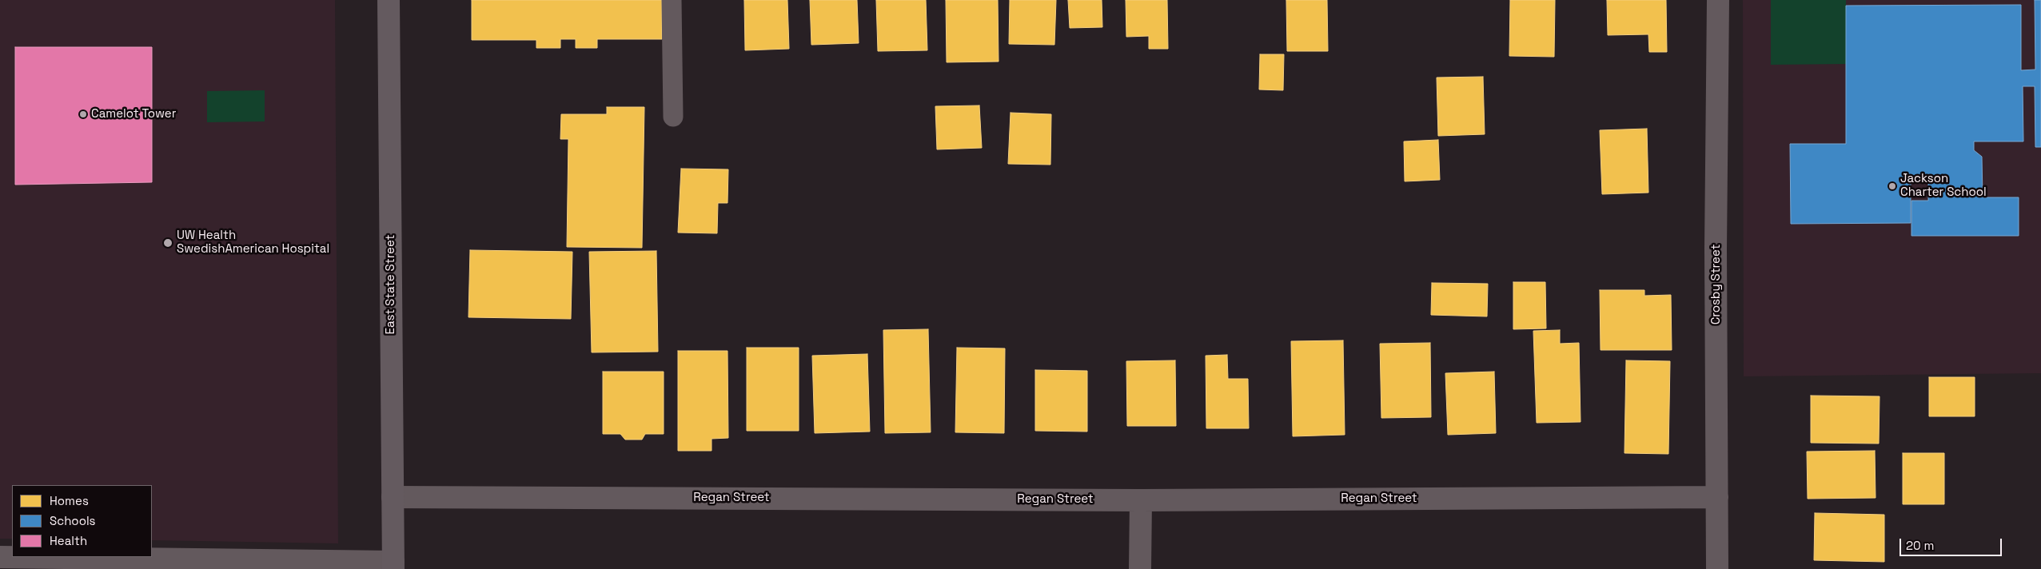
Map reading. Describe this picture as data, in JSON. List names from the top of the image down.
{
  "streets": {
    "main road": ["East State Street"],
    "street": ["Crosby Street", "Regan Street"]
  },
  "crossings": [
    ["East State Street", "Regan Street"],
    ["Crosby Street", "Regan Street"]
  ],
  "places": ["Camelot Tower", "Jackson Charter School", "UW Health SwedishAmerican Hospital"],
  "legend": ["Homes", "Schools", "Health"],
  "scale_bar": "20 m"
}
